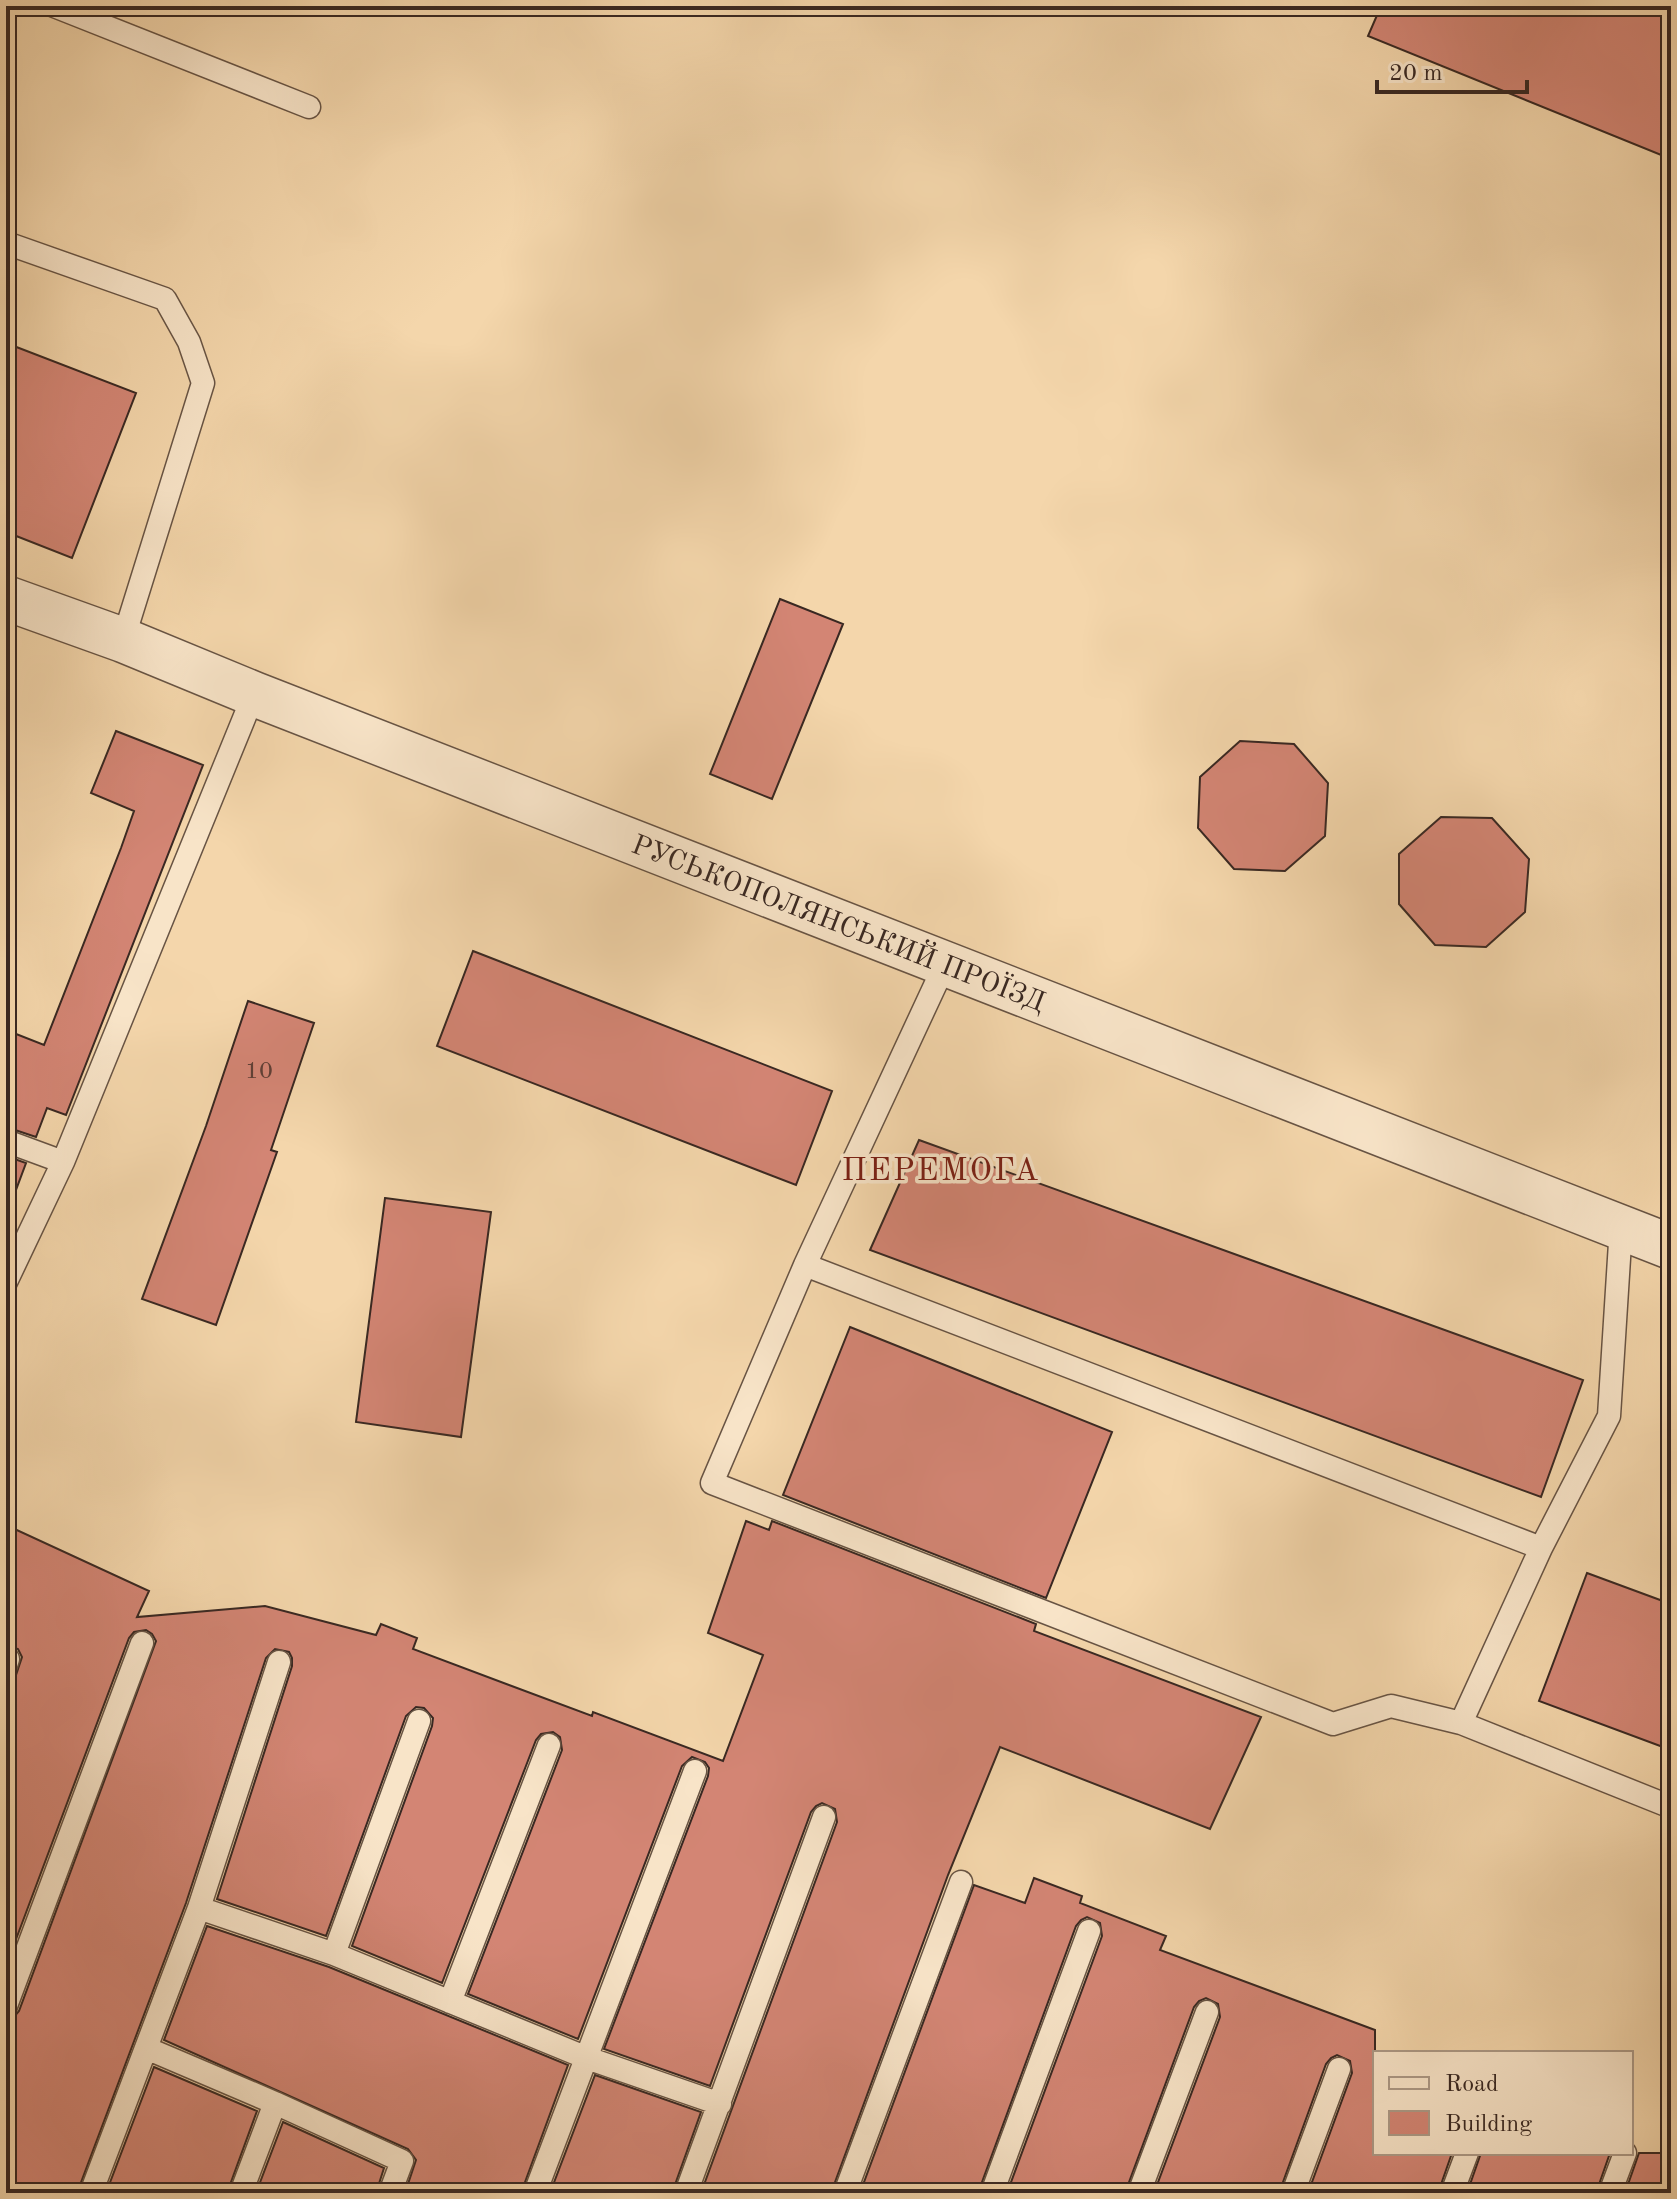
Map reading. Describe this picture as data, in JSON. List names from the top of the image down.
{
  "streets": {
    "street": ["РУСЬКОПОЛЯНСЬКИЙ ПРОЇЗД"]
  },
  "districts": ["ПЕРЕМОГА"],
  "house_numbers": ["10"],
  "legend": ["Road", "Building"],
  "scale_bar": "20 m"
}
